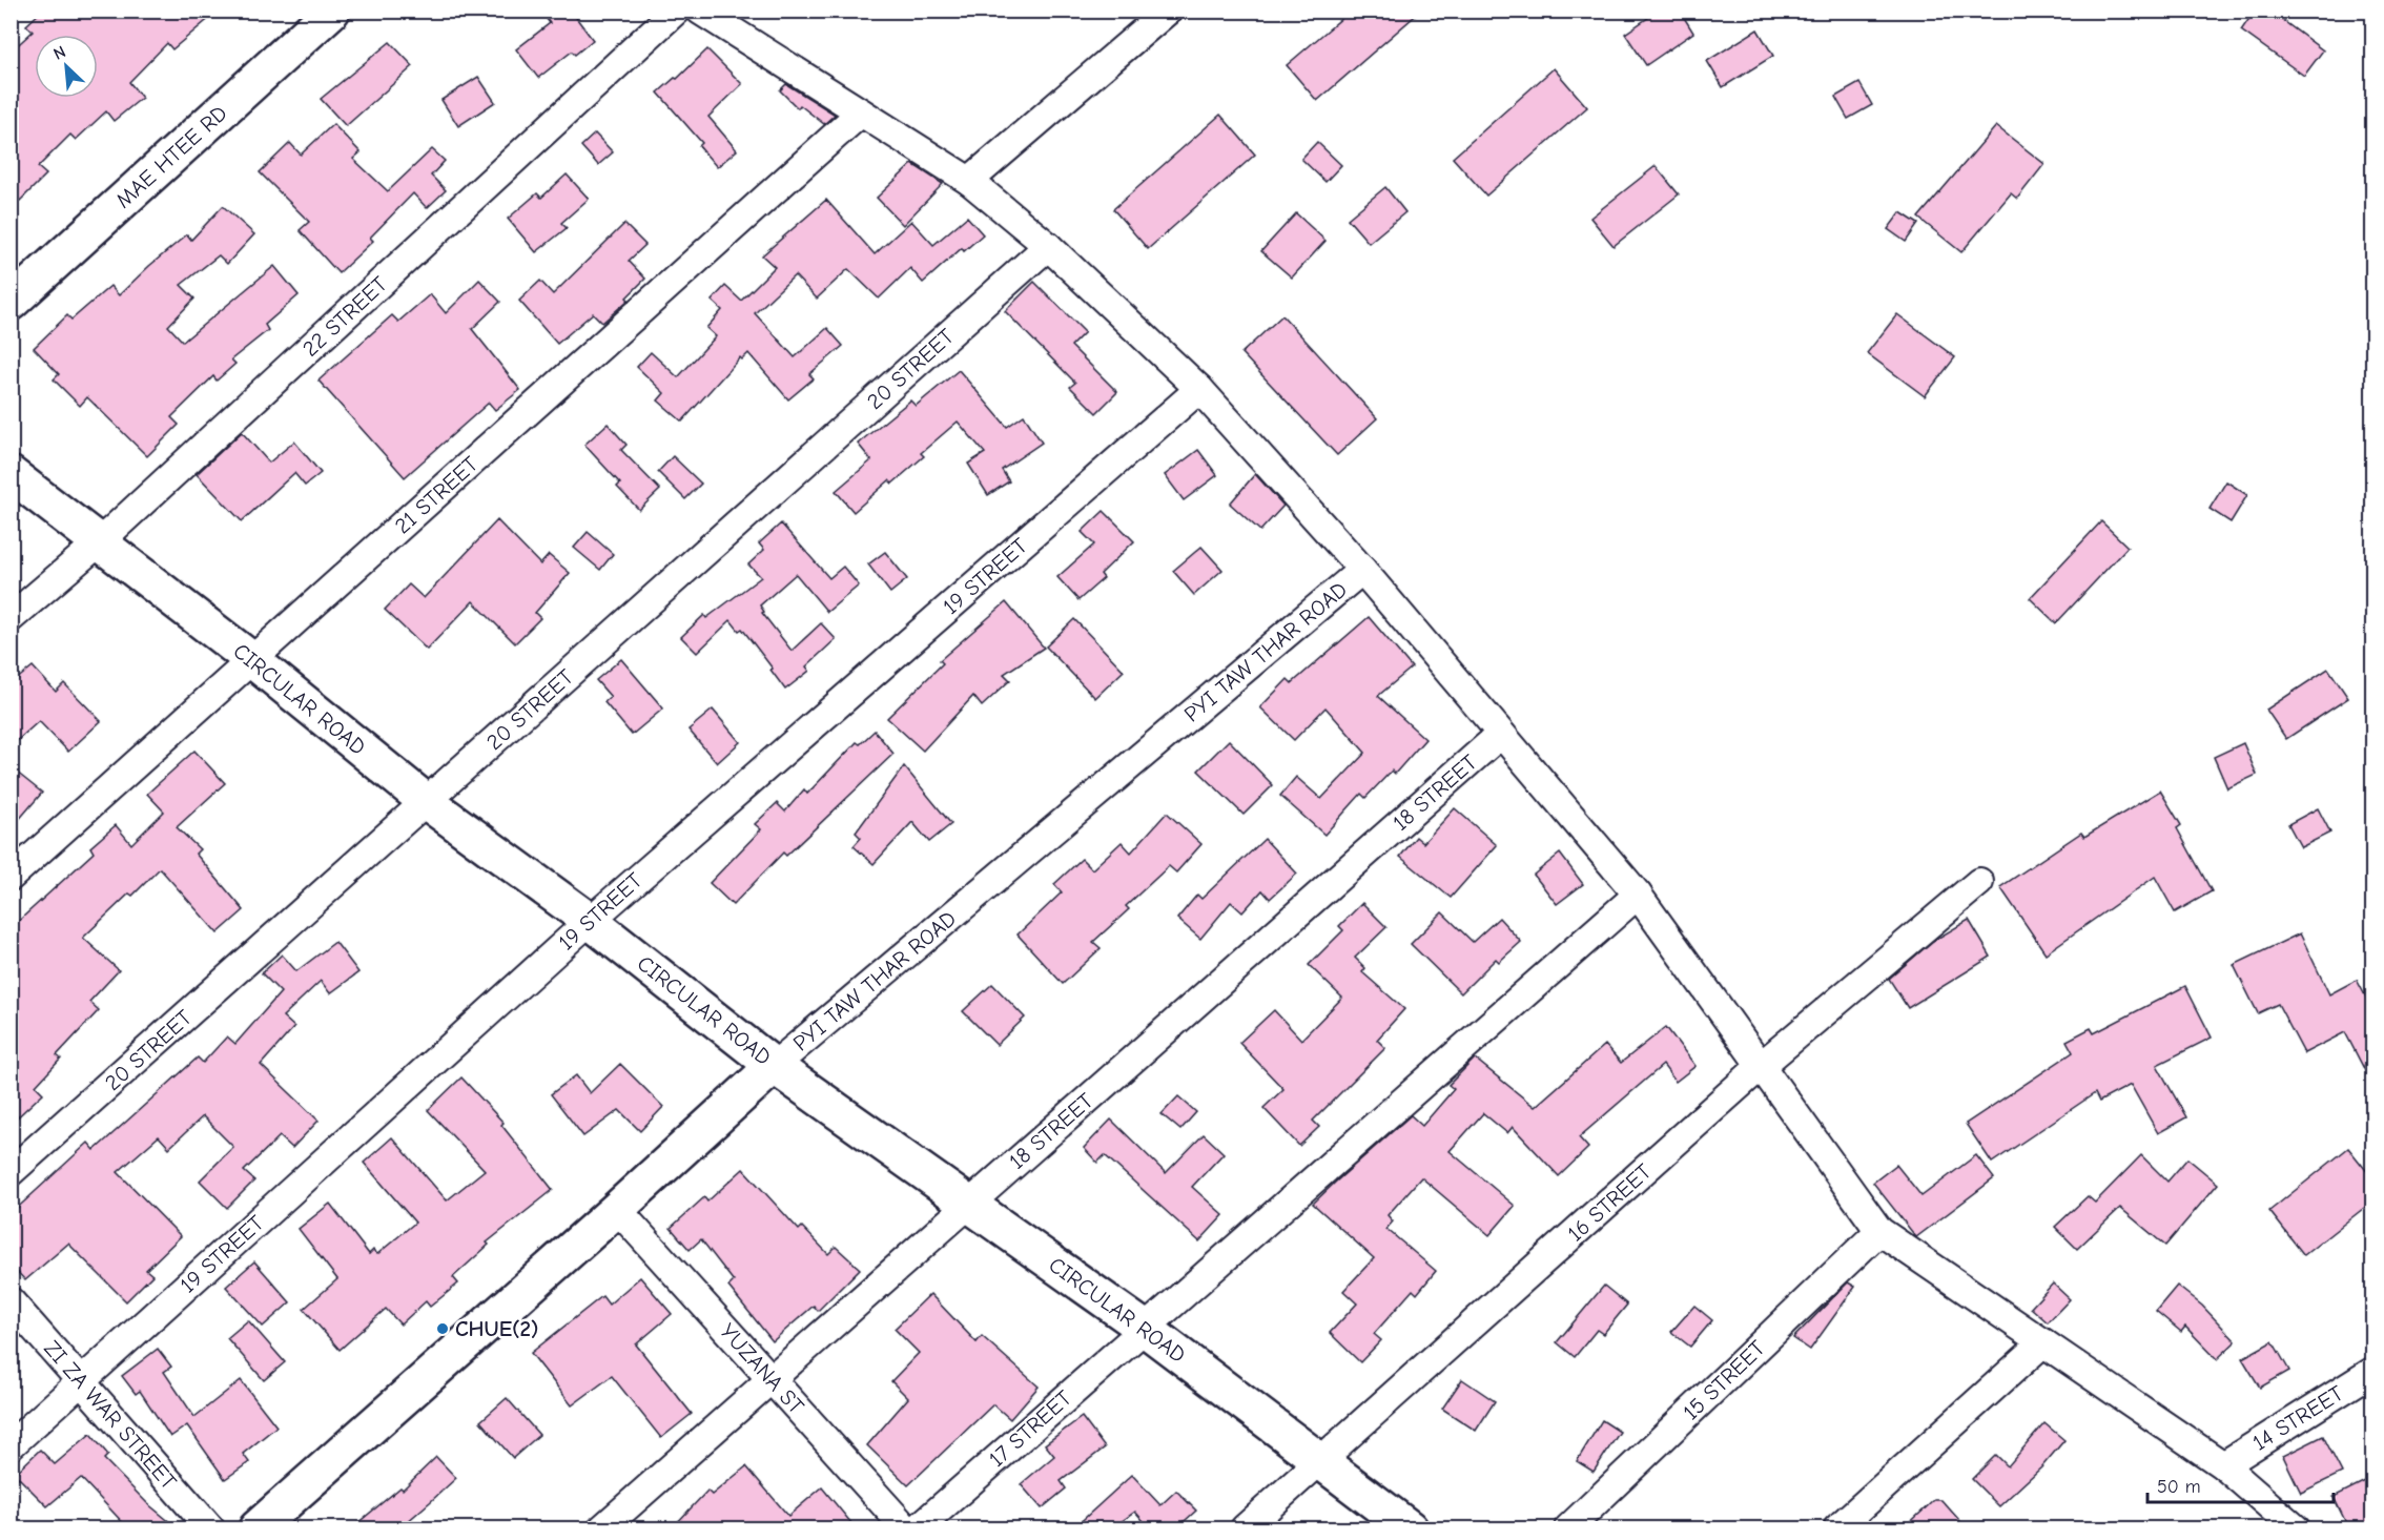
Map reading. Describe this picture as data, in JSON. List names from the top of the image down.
{
  "streets": {
    "main road": ["MAE HTEE RD", "PYI TAW THAR ROAD", "CIRCULAR ROAD"],
    "street": [
      "22 STREET",
      "20 STREET",
      "21 STREET",
      "19 STREET",
      "18 STREET",
      "16 STREET",
      "YUZANA ST",
      "15 STREET",
      "ZI ZA WAR STREET",
      "14 STREET",
      "17 STREET"
    ]
  },
  "crossings": [
    ["22 STREET", "CIRCULAR ROAD"],
    ["20 STREET", "CIRCULAR ROAD"],
    ["21 STREET", "CIRCULAR ROAD"],
    ["19 STREET", "CIRCULAR ROAD"],
    ["19 STREET", "ZI ZA WAR STREET"],
    ["PYI TAW THAR ROAD", "CIRCULAR ROAD"],
    ["PYI TAW THAR ROAD", "YUZANA ST"],
    ["CIRCULAR ROAD", "18 STREET"],
    ["CIRCULAR ROAD", "16 STREET"],
    ["CIRCULAR ROAD", "17 STREET"],
    ["18 STREET", "YUZANA ST"]
  ],
  "places": ["CHUE(2)"],
  "scale_bar": "50 m",
  "north": "top left"
}
